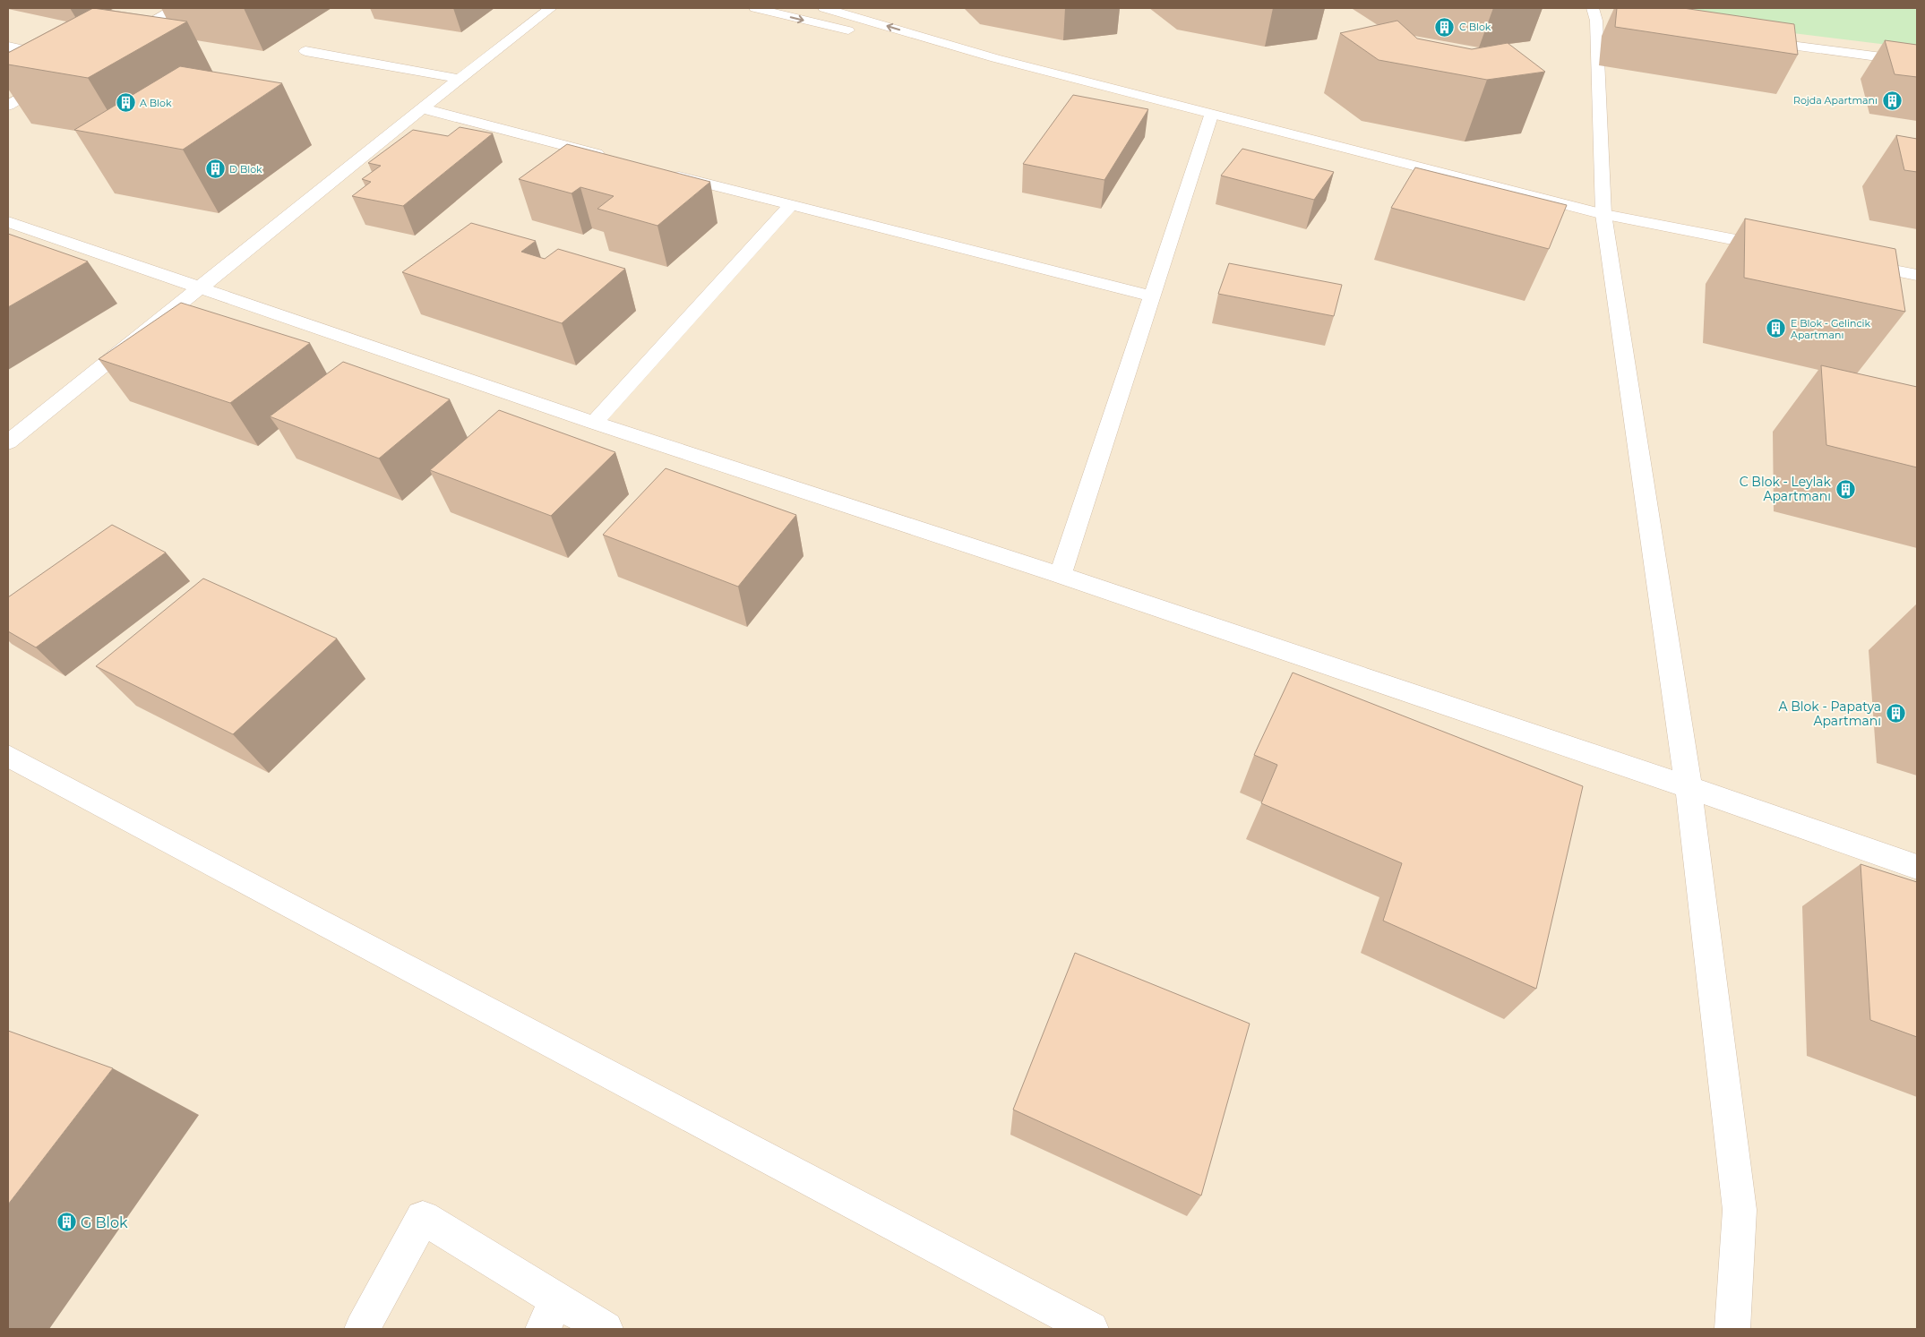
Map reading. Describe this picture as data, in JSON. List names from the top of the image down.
{
  "places": {
    "building": [
      "C Blok",
      "Rojda Apartmanı",
      "A Blok",
      "D Blok",
      "E Blok - Gelincik Apartmanı",
      "C Blok - Leylak Apartmanı",
      "A Blok - Papatya Apartmanı",
      "G Blok"
    ]
  }
}
